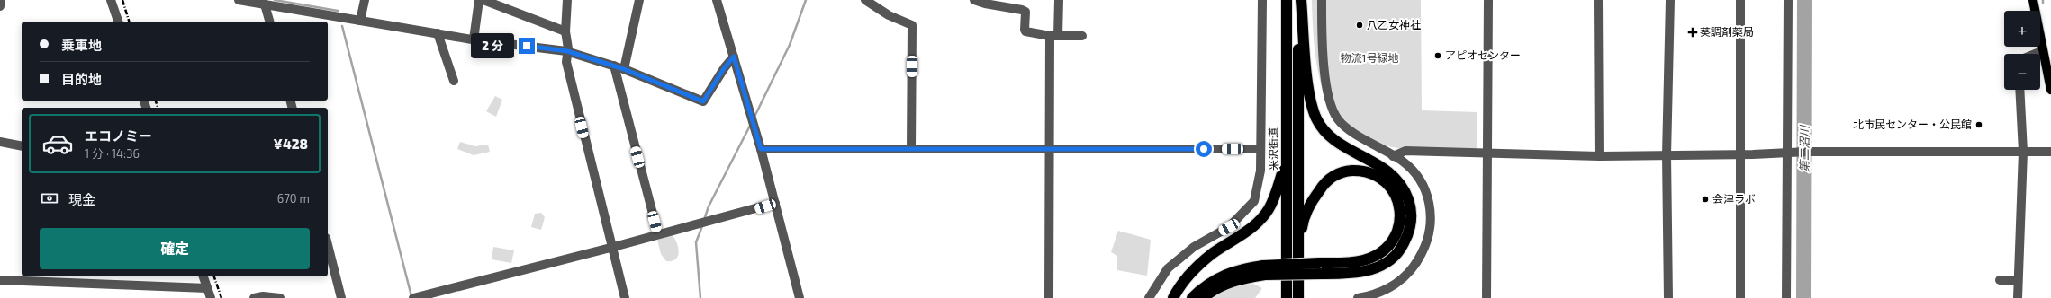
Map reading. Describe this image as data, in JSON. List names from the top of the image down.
{
  "streets": {
    "highway": ["米沢街道"]
  },
  "water": ["第二沼川"],
  "parks": ["物流1号緑地"],
  "places": {
    "other": [
      "八乙女神社",
      "アピオセンター",
      "北市民センター・公民館",
      "会津ラボ"
    ],
    "health": ["葵調剤薬局"]
  },
  "page": {
    "map_buttons": ["+", "−"],
    "banner": ["乗車地", "目的地"],
    "bubble": "2 分",
    "list": [
      {
        "name": "エコノミー",
        "note": "1 分 · 14:36",
        "value": "¥428"
      }
    ],
    "pay": ["現金", "670 m"],
    "buttons": "確定"
  }
}
